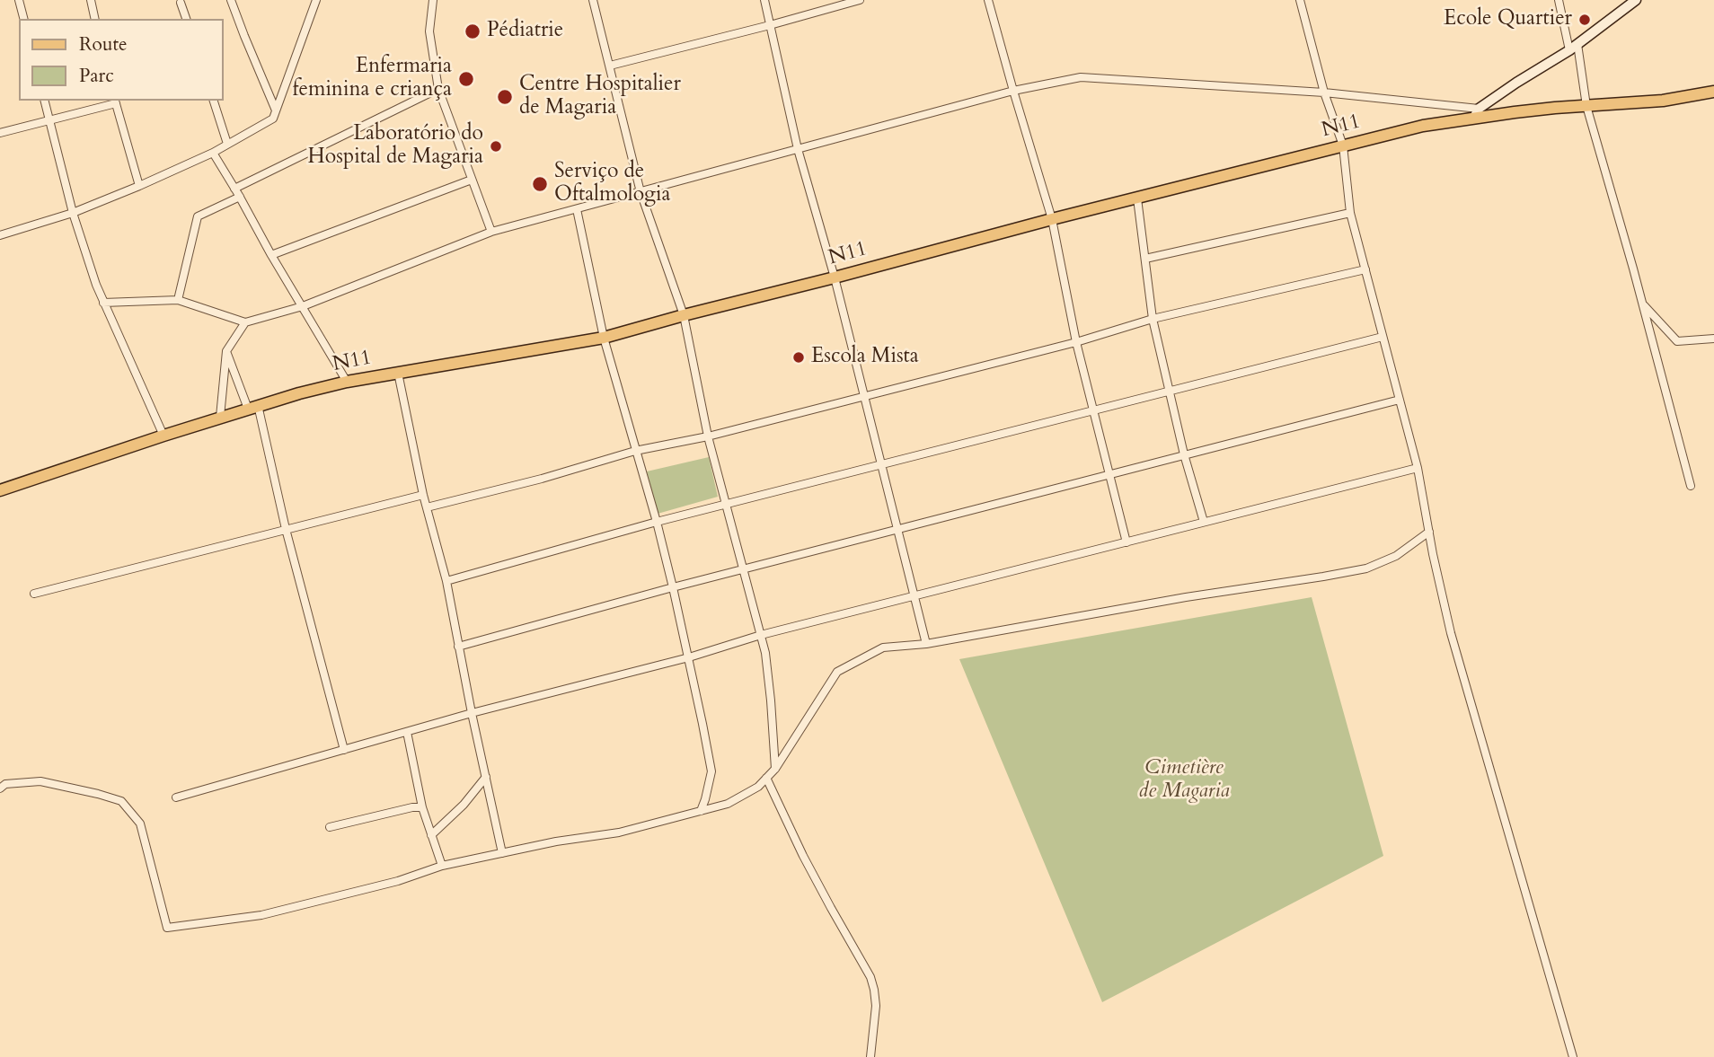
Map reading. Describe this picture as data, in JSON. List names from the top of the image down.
{
  "streets": {
    "main road": ["N11"]
  },
  "parks": ["Cimetière de Magaria"],
  "places": [
    "Ecole Quartier",
    "Pédiatrie",
    "Enfermaria feminina e criança",
    "Centre Hospitalier de Magaria",
    "Laboratório do Hospital de Magaria",
    "Serviço de Oftalmologia",
    "Escola Mista"
  ],
  "legend": ["Route", "Parc"]
}
